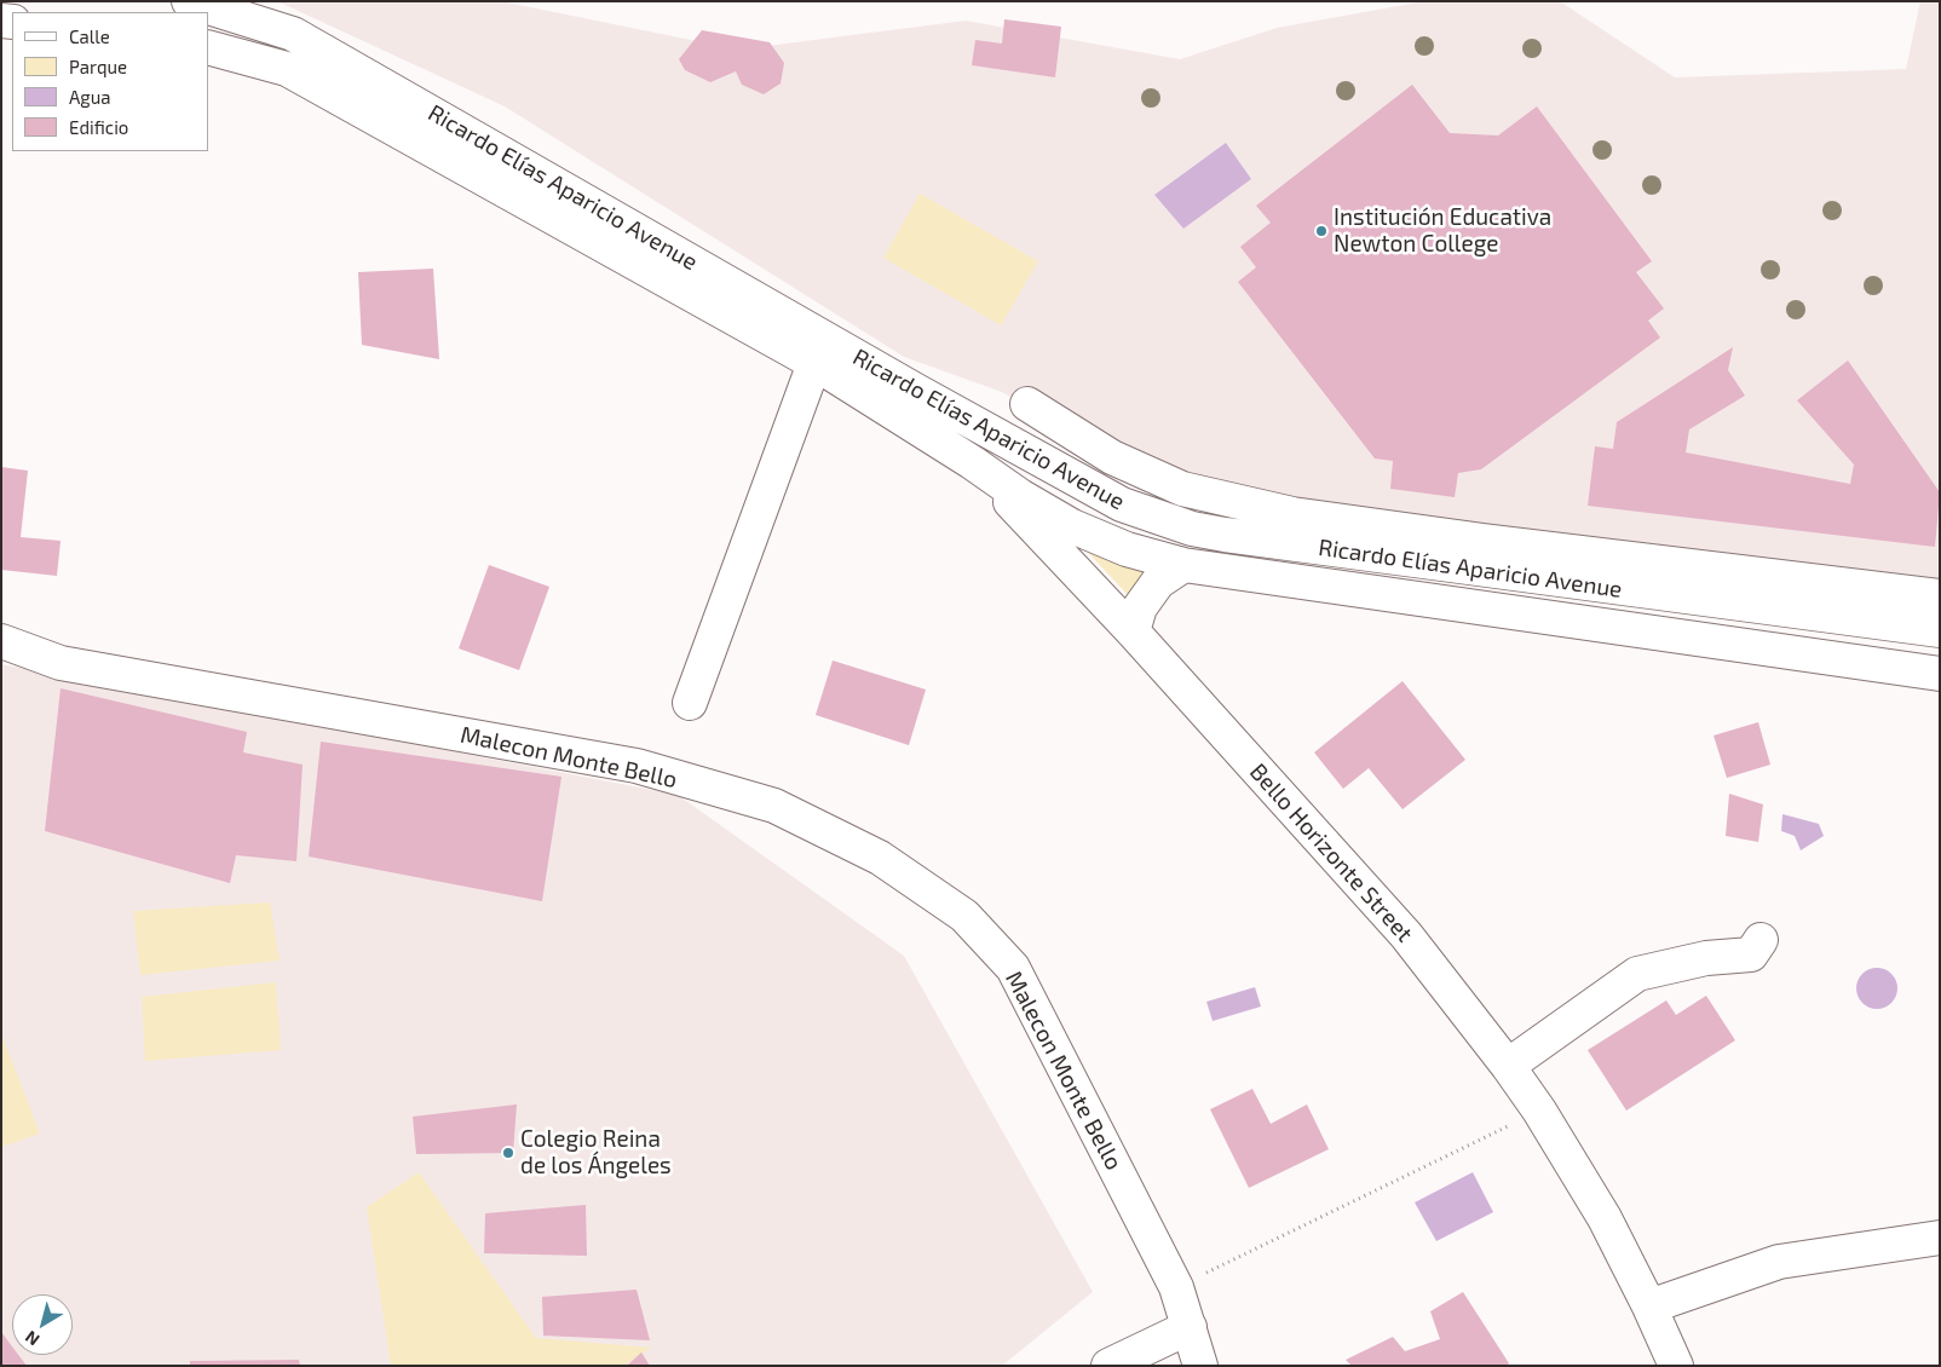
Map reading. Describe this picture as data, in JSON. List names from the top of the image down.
{
  "streets": {
    "street": ["Ricardo Elías Aparicio Avenue", "Malecon Monte Bello", "Bello Horizonte Street"]
  },
  "crossings": [
    ["Ricardo Elías Aparicio Avenue", "Bello Horizonte Street"]
  ],
  "places": ["Institución Educativa Newton College", "Colegio Reina de los Ángeles"],
  "legend": [
    "Calle",
    "Parque",
    "Agua",
    "Edificio"
  ],
  "north": "bottom left"
}
